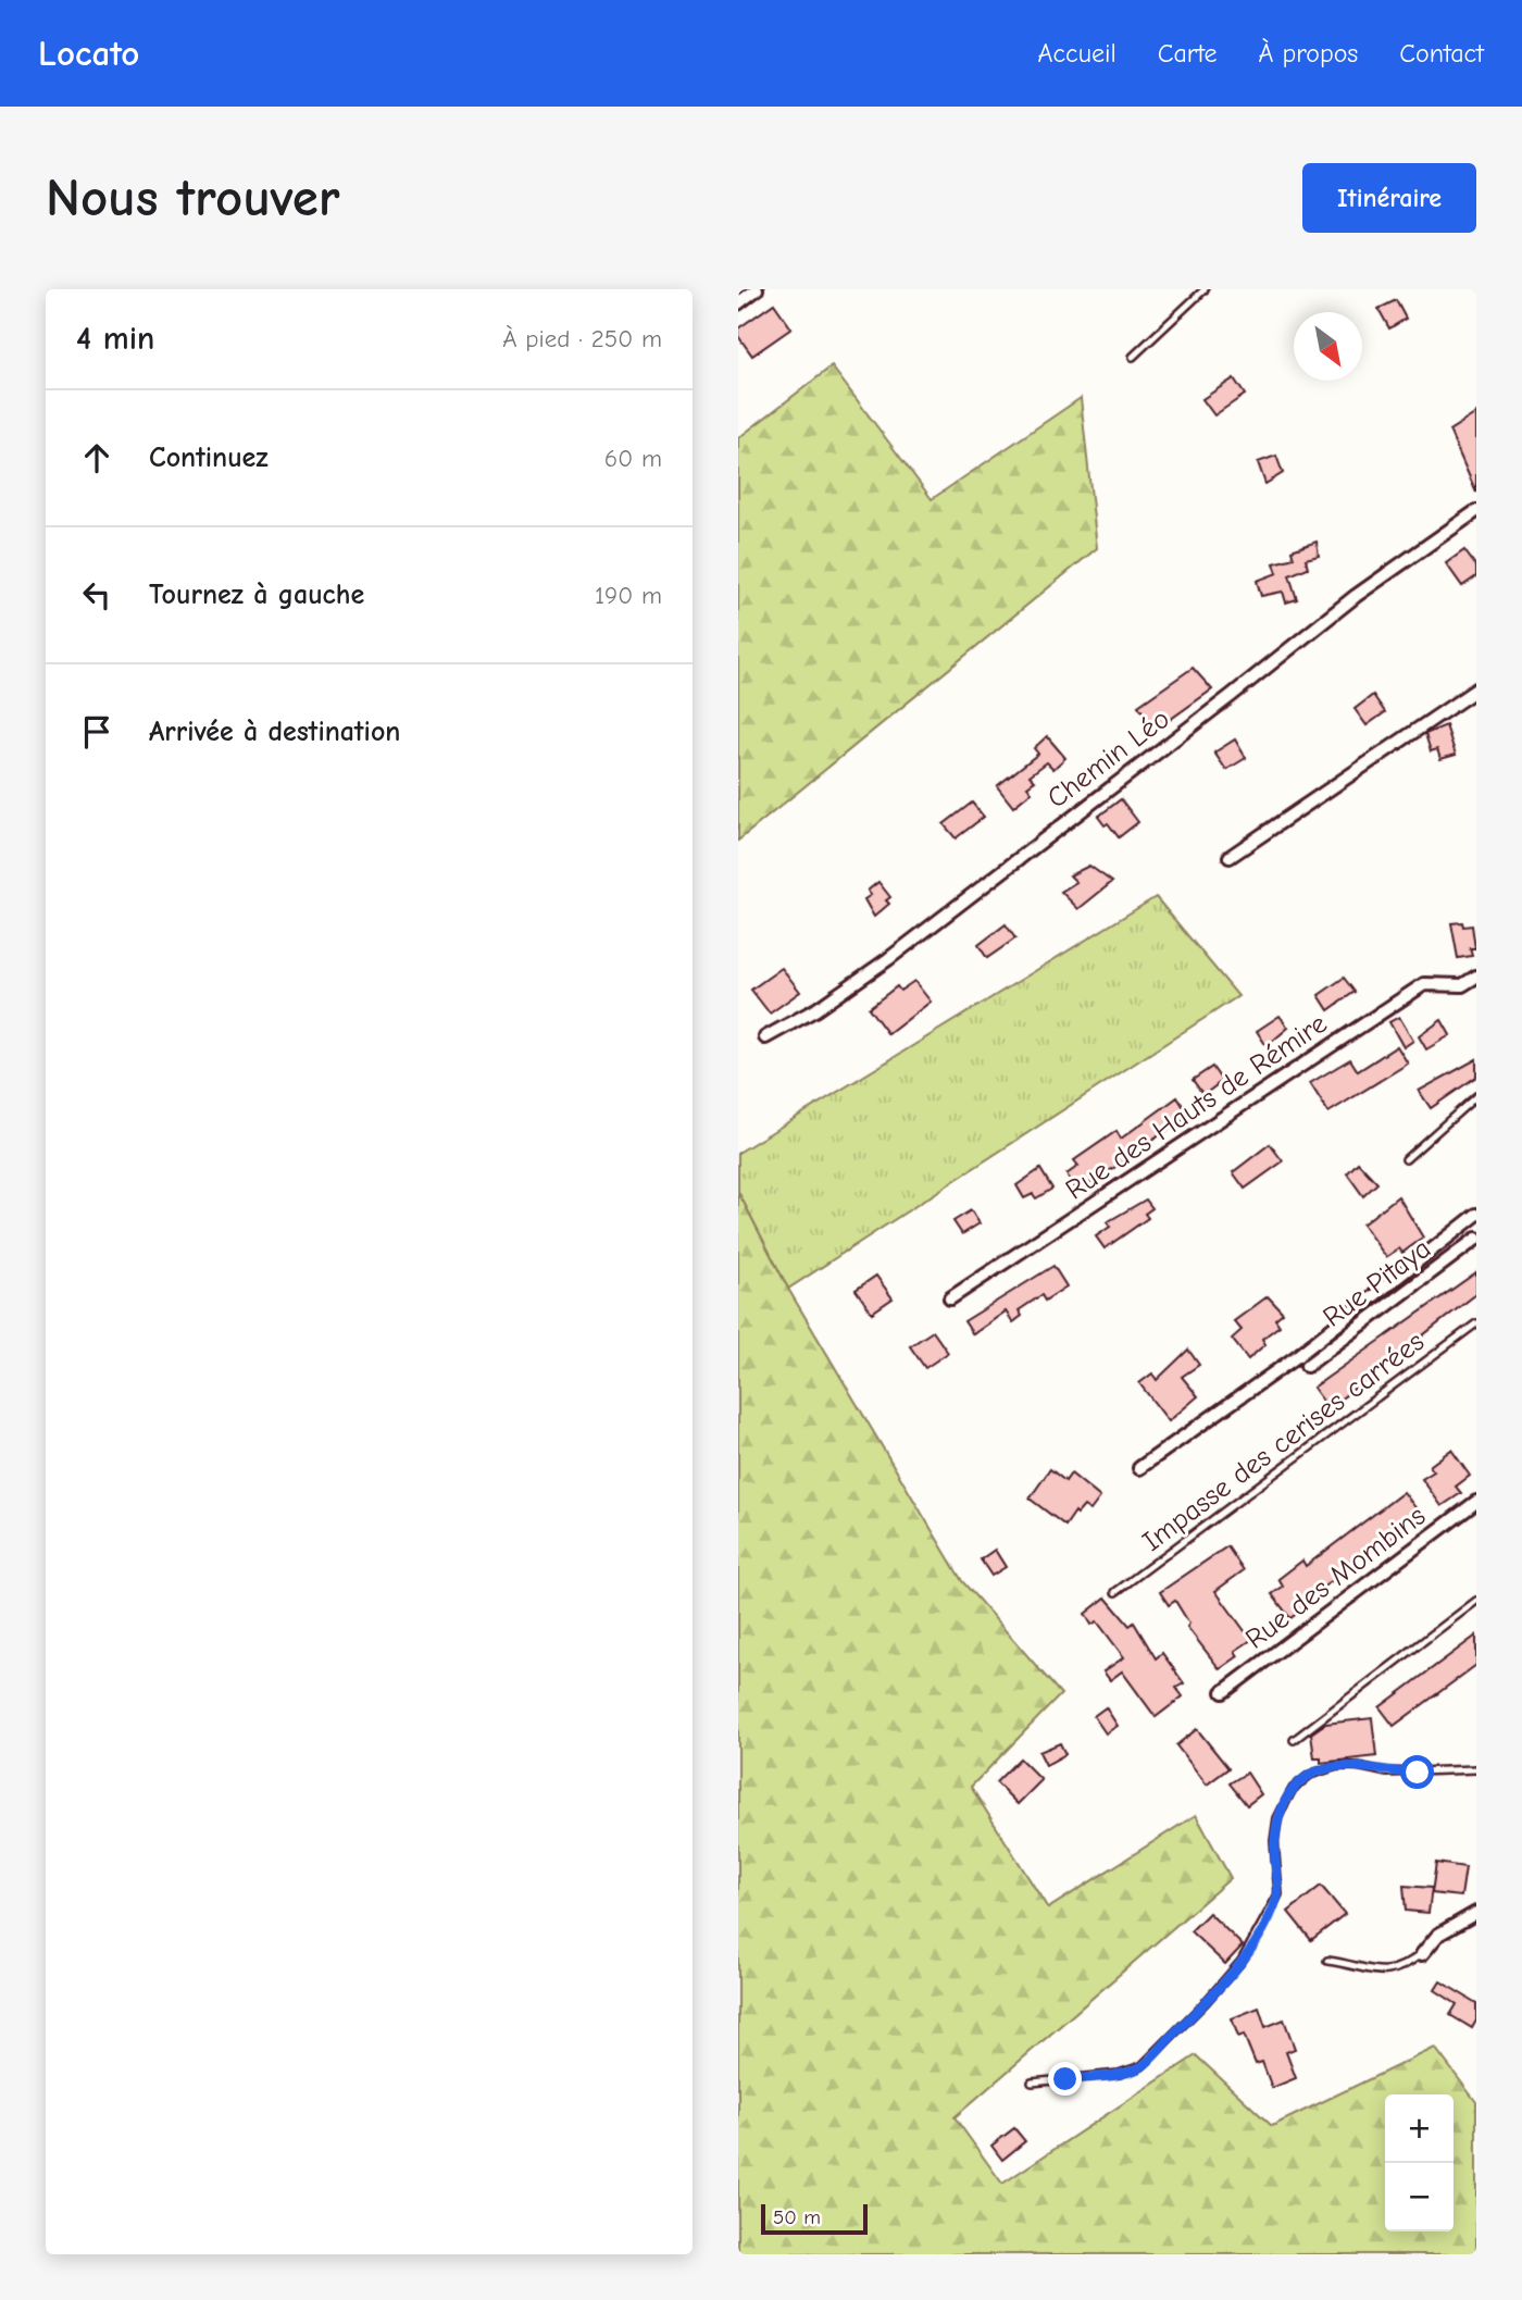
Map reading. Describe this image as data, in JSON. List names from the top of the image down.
{
  "streets": {
    "street": [
      "Chemin Léo",
      "Rue des Hauts de Rémire",
      "Rue Pitaya",
      "Rue des Mombins"
    ],
    "lane": ["Impasse des cerises carrées"]
  },
  "scale_bar": "50 m",
  "north": "bottom right",
  "page": {
    "header": "Locato",
    "nav": [
      "Accueil",
      "Carte",
      "À propos",
      "Contact"
    ],
    "buttons": "Itinéraire",
    "title": "Nous trouver",
    "heading": ["4 min", "À pied · 250 m"],
    "list": [
      ["Continuez", "60 m"],
      ["Tournez à gauche", "190 m"],
      "Arrivée à destination"
    ],
    "map_buttons": ["+", "−"],
    "scale": "50 m"
  }
}
